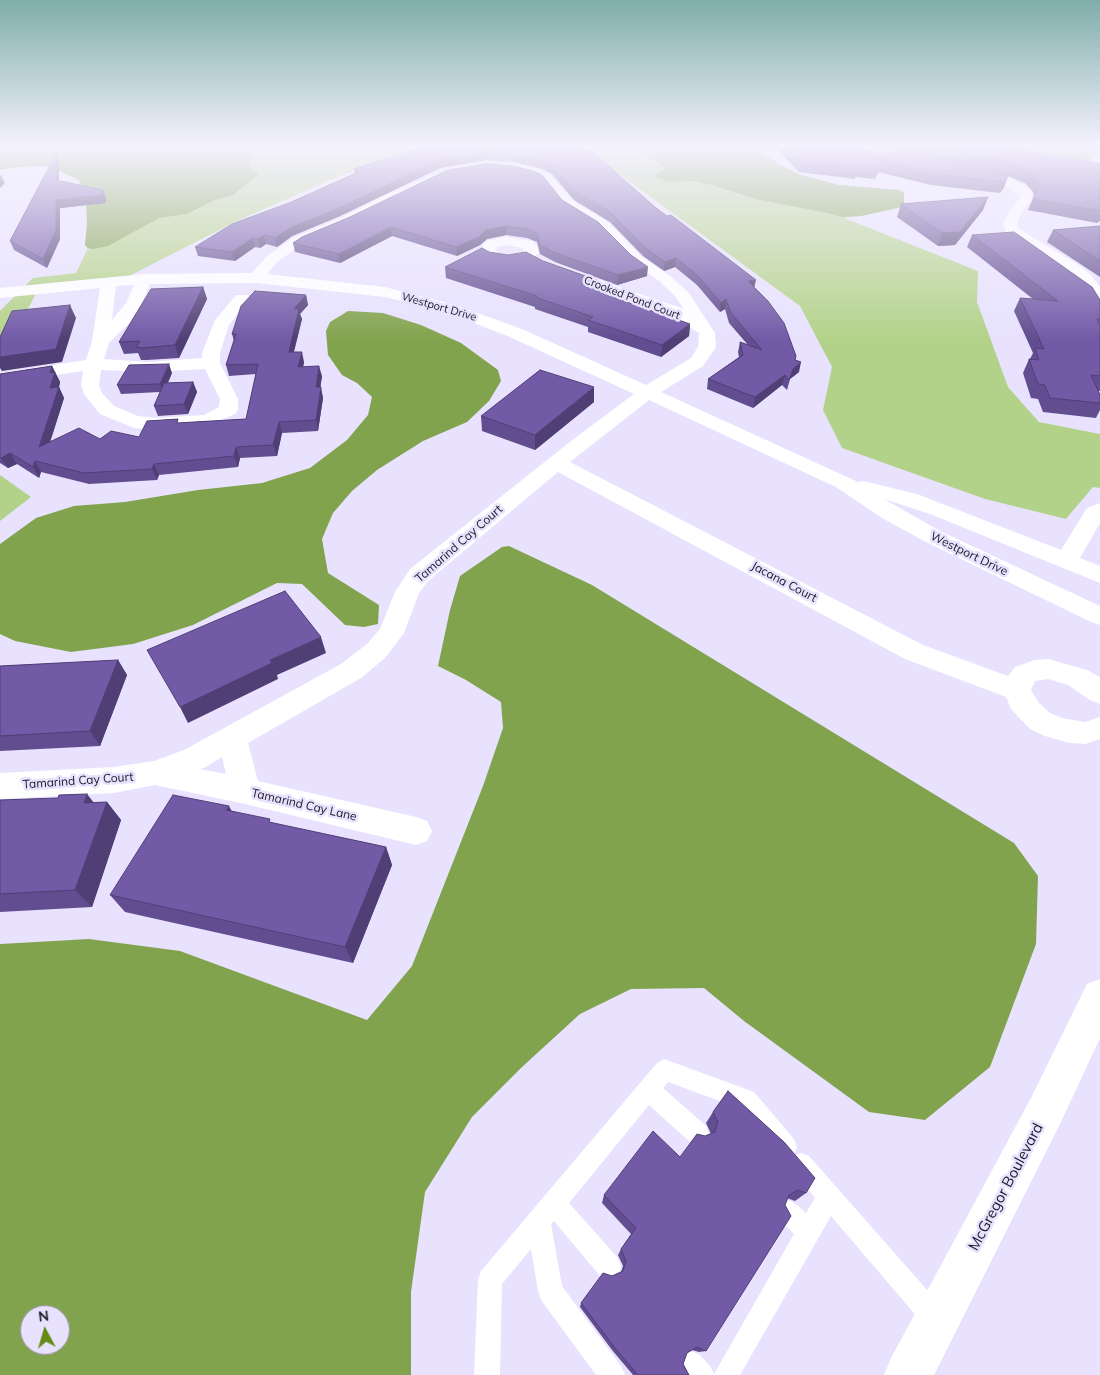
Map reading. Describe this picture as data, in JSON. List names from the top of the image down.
{
  "streets": {
    "street": [
      "Crooked Pond Court",
      "Westport Drive",
      "Tamarind Cay Court",
      "Jacana Court",
      "Tamarind Cay Lane",
      "McGregor Boulevard"
    ]
  },
  "crossings": [
    ["Crooked Pond Court", "Tamarind Cay Court"],
    ["Westport Drive", "Tamarind Cay Court"],
    ["Tamarind Cay Court", "Jacana Court"],
    ["Tamarind Cay Court", "Tamarind Cay Lane"]
  ],
  "north": "top"
}
